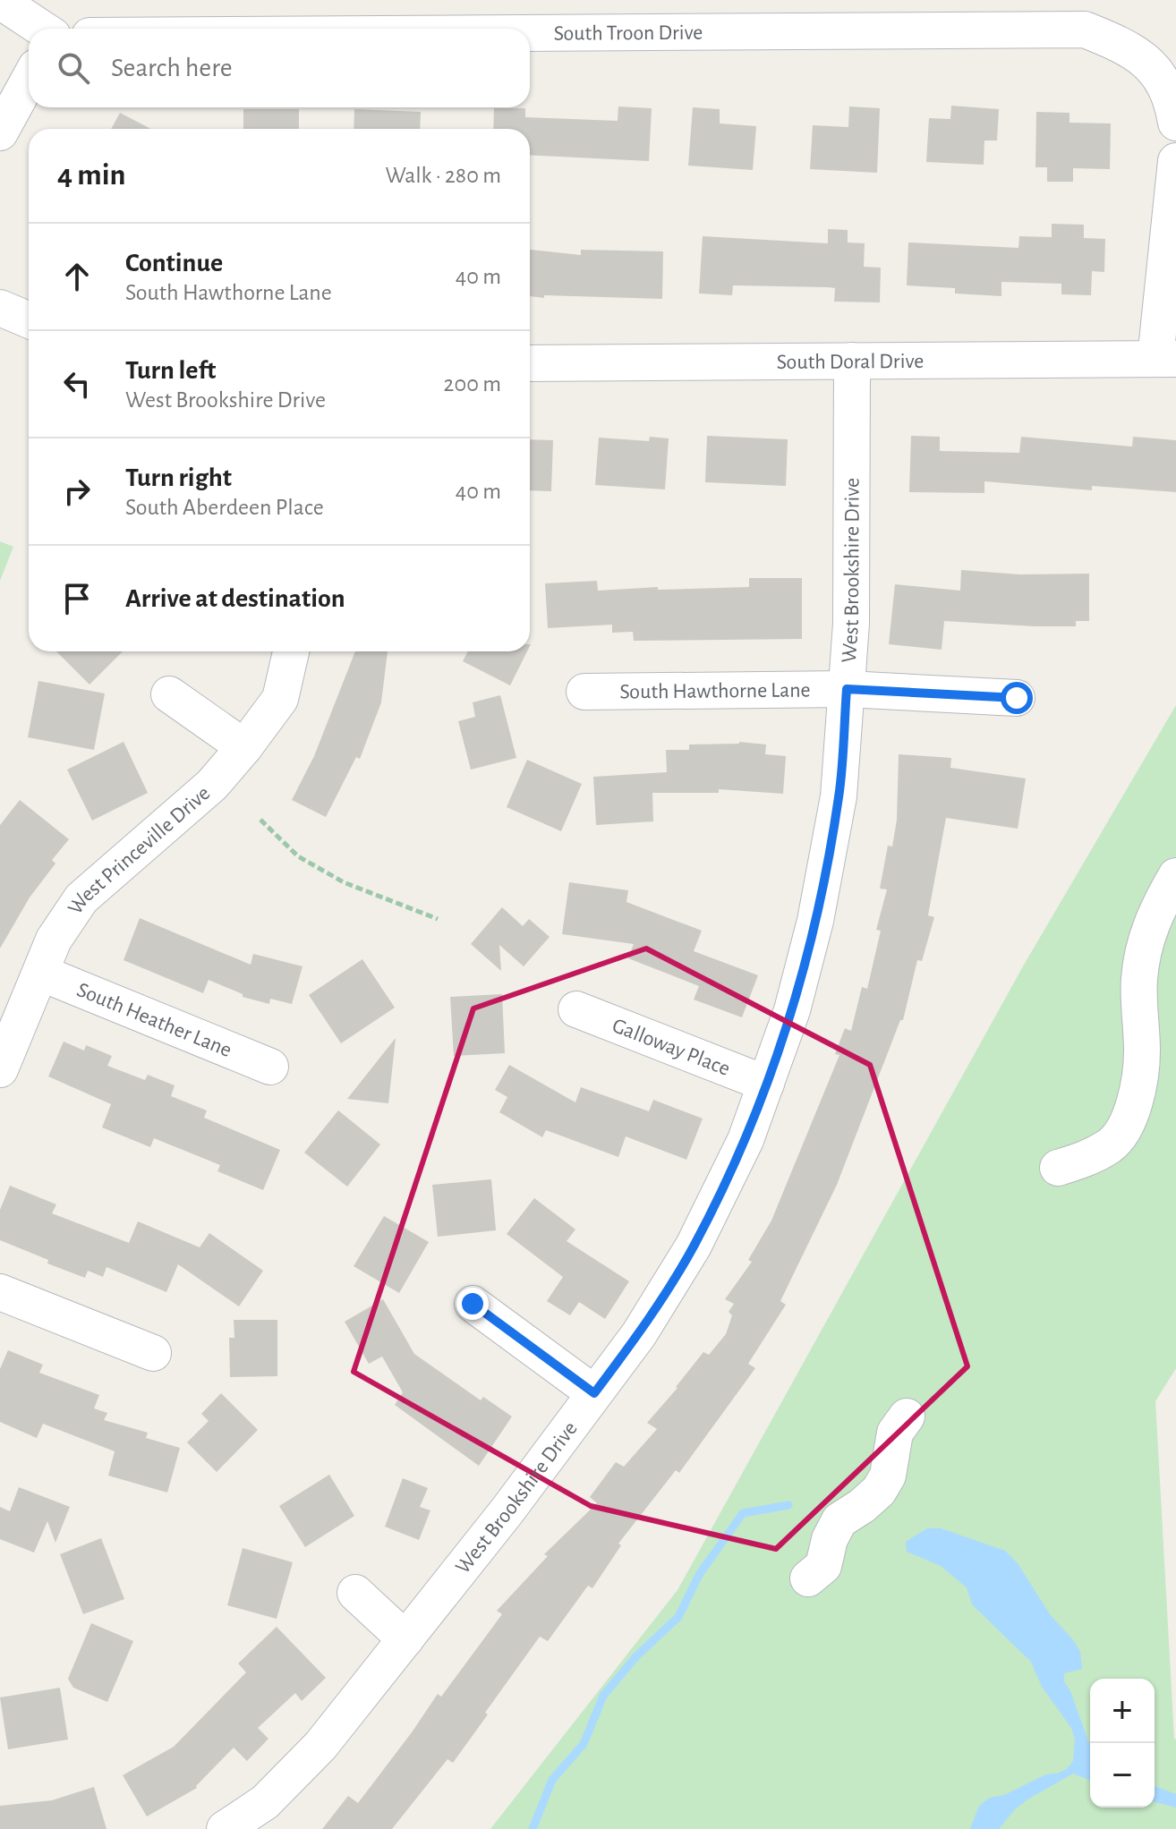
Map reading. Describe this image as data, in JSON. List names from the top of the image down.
{
  "streets": {
    "street": [
      "South Troon Drive",
      "South Doral Drive",
      "West Brookshire Drive",
      "South Hawthorne Lane",
      "West Princeville Drive",
      "South Heather Lane",
      "Galloway Place"
    ]
  },
  "crossings": [
    ["South Doral Drive", "West Brookshire Drive"],
    ["West Brookshire Drive", "South Hawthorne Lane"],
    ["West Brookshire Drive", "Galloway Place"],
    ["West Princeville Drive", "South Heather Lane"]
  ],
  "page": {
    "search": "Search here",
    "heading": ["4 min", "Walk · 280 m"],
    "list": [
      ["Continue", "South Hawthorne Lane", "40 m"],
      ["Turn left", "West Brookshire Drive", "200 m"],
      ["Turn right", "South Aberdeen Place", "40 m"],
      "Arrive at destination"
    ],
    "map_buttons": ["+", "−"]
  }
}
